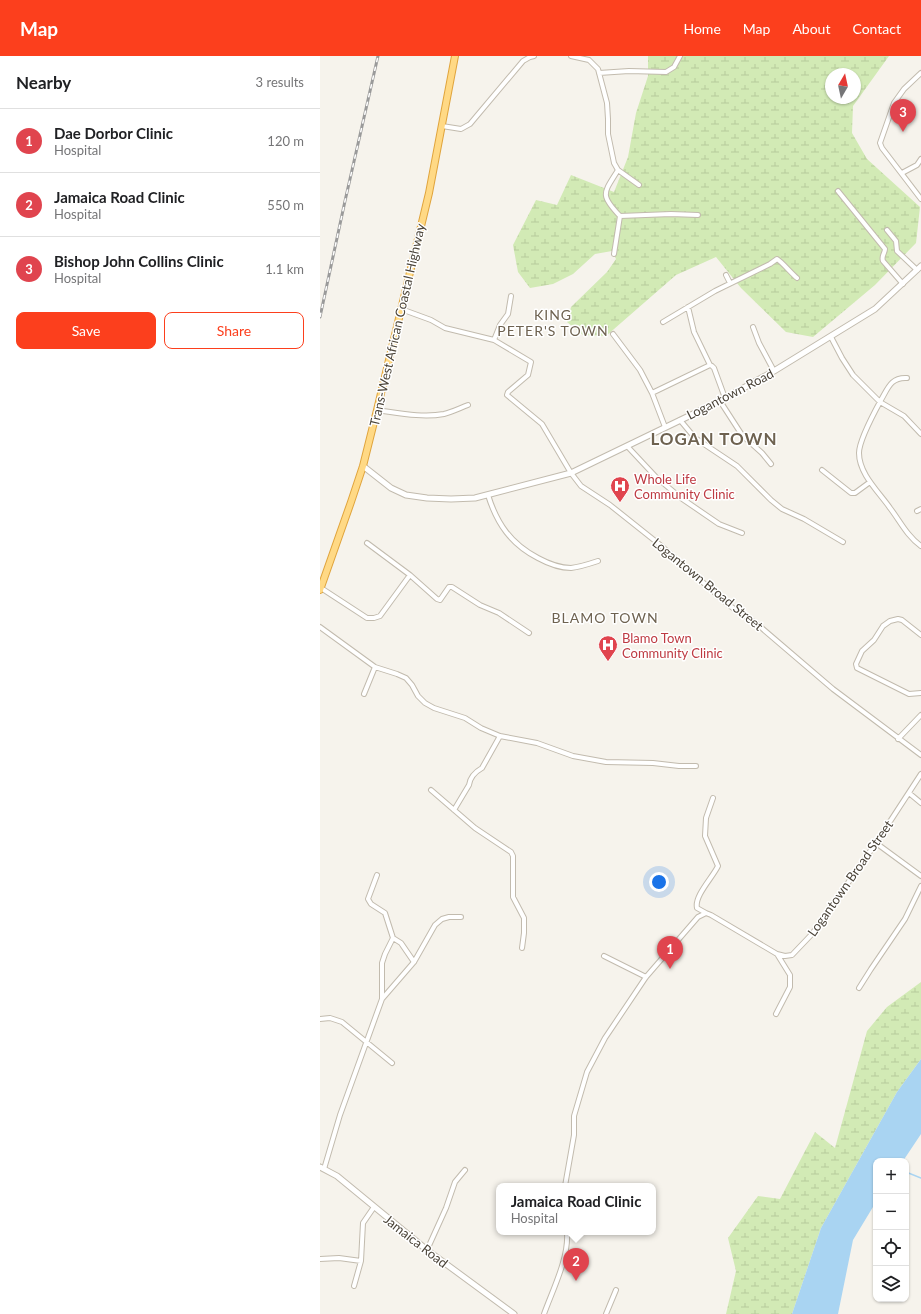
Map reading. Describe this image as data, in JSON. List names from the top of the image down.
{
  "streets": {
    "highway": ["Trans-West African Coastal Highway"],
    "street": ["Logantown Road", "Logantown Broad Street", "Jamaica Road"]
  },
  "crossings": [
    ["Trans-West African Coastal Highway", "Logantown Road"],
    ["Logantown Road", "Logantown Broad Street"]
  ],
  "districts": ["KING PETER'S TOWN", "LOGAN TOWN", "BLAMO TOWN"],
  "places": {
    "hospital": ["Whole Life Community Clinic", "Blamo Town Community Clinic"]
  },
  "north": "top",
  "page": {
    "header": "Map",
    "nav": [
      "Home",
      "Map",
      "About",
      "Contact"
    ],
    "heading": ["Nearby", "3 results"],
    "pins": ["3", "1", "2"],
    "list": [
      {
        "mark": "1",
        "name": "Dae Dorbor Clinic",
        "note": "Hospital",
        "value": "120 m"
      },
      {
        "mark": "2",
        "name": "Jamaica Road Clinic",
        "note": "Hospital",
        "value": "550 m"
      },
      {
        "mark": "3",
        "name": "Bishop John Collins Clinic",
        "note": "Hospital",
        "value": "1.1 km"
      }
    ],
    "buttons": ["Save", "Share"],
    "map_buttons": ["+", "−"],
    "popup": ["Jamaica Road Clinic", "Hospital"]
  }
}
